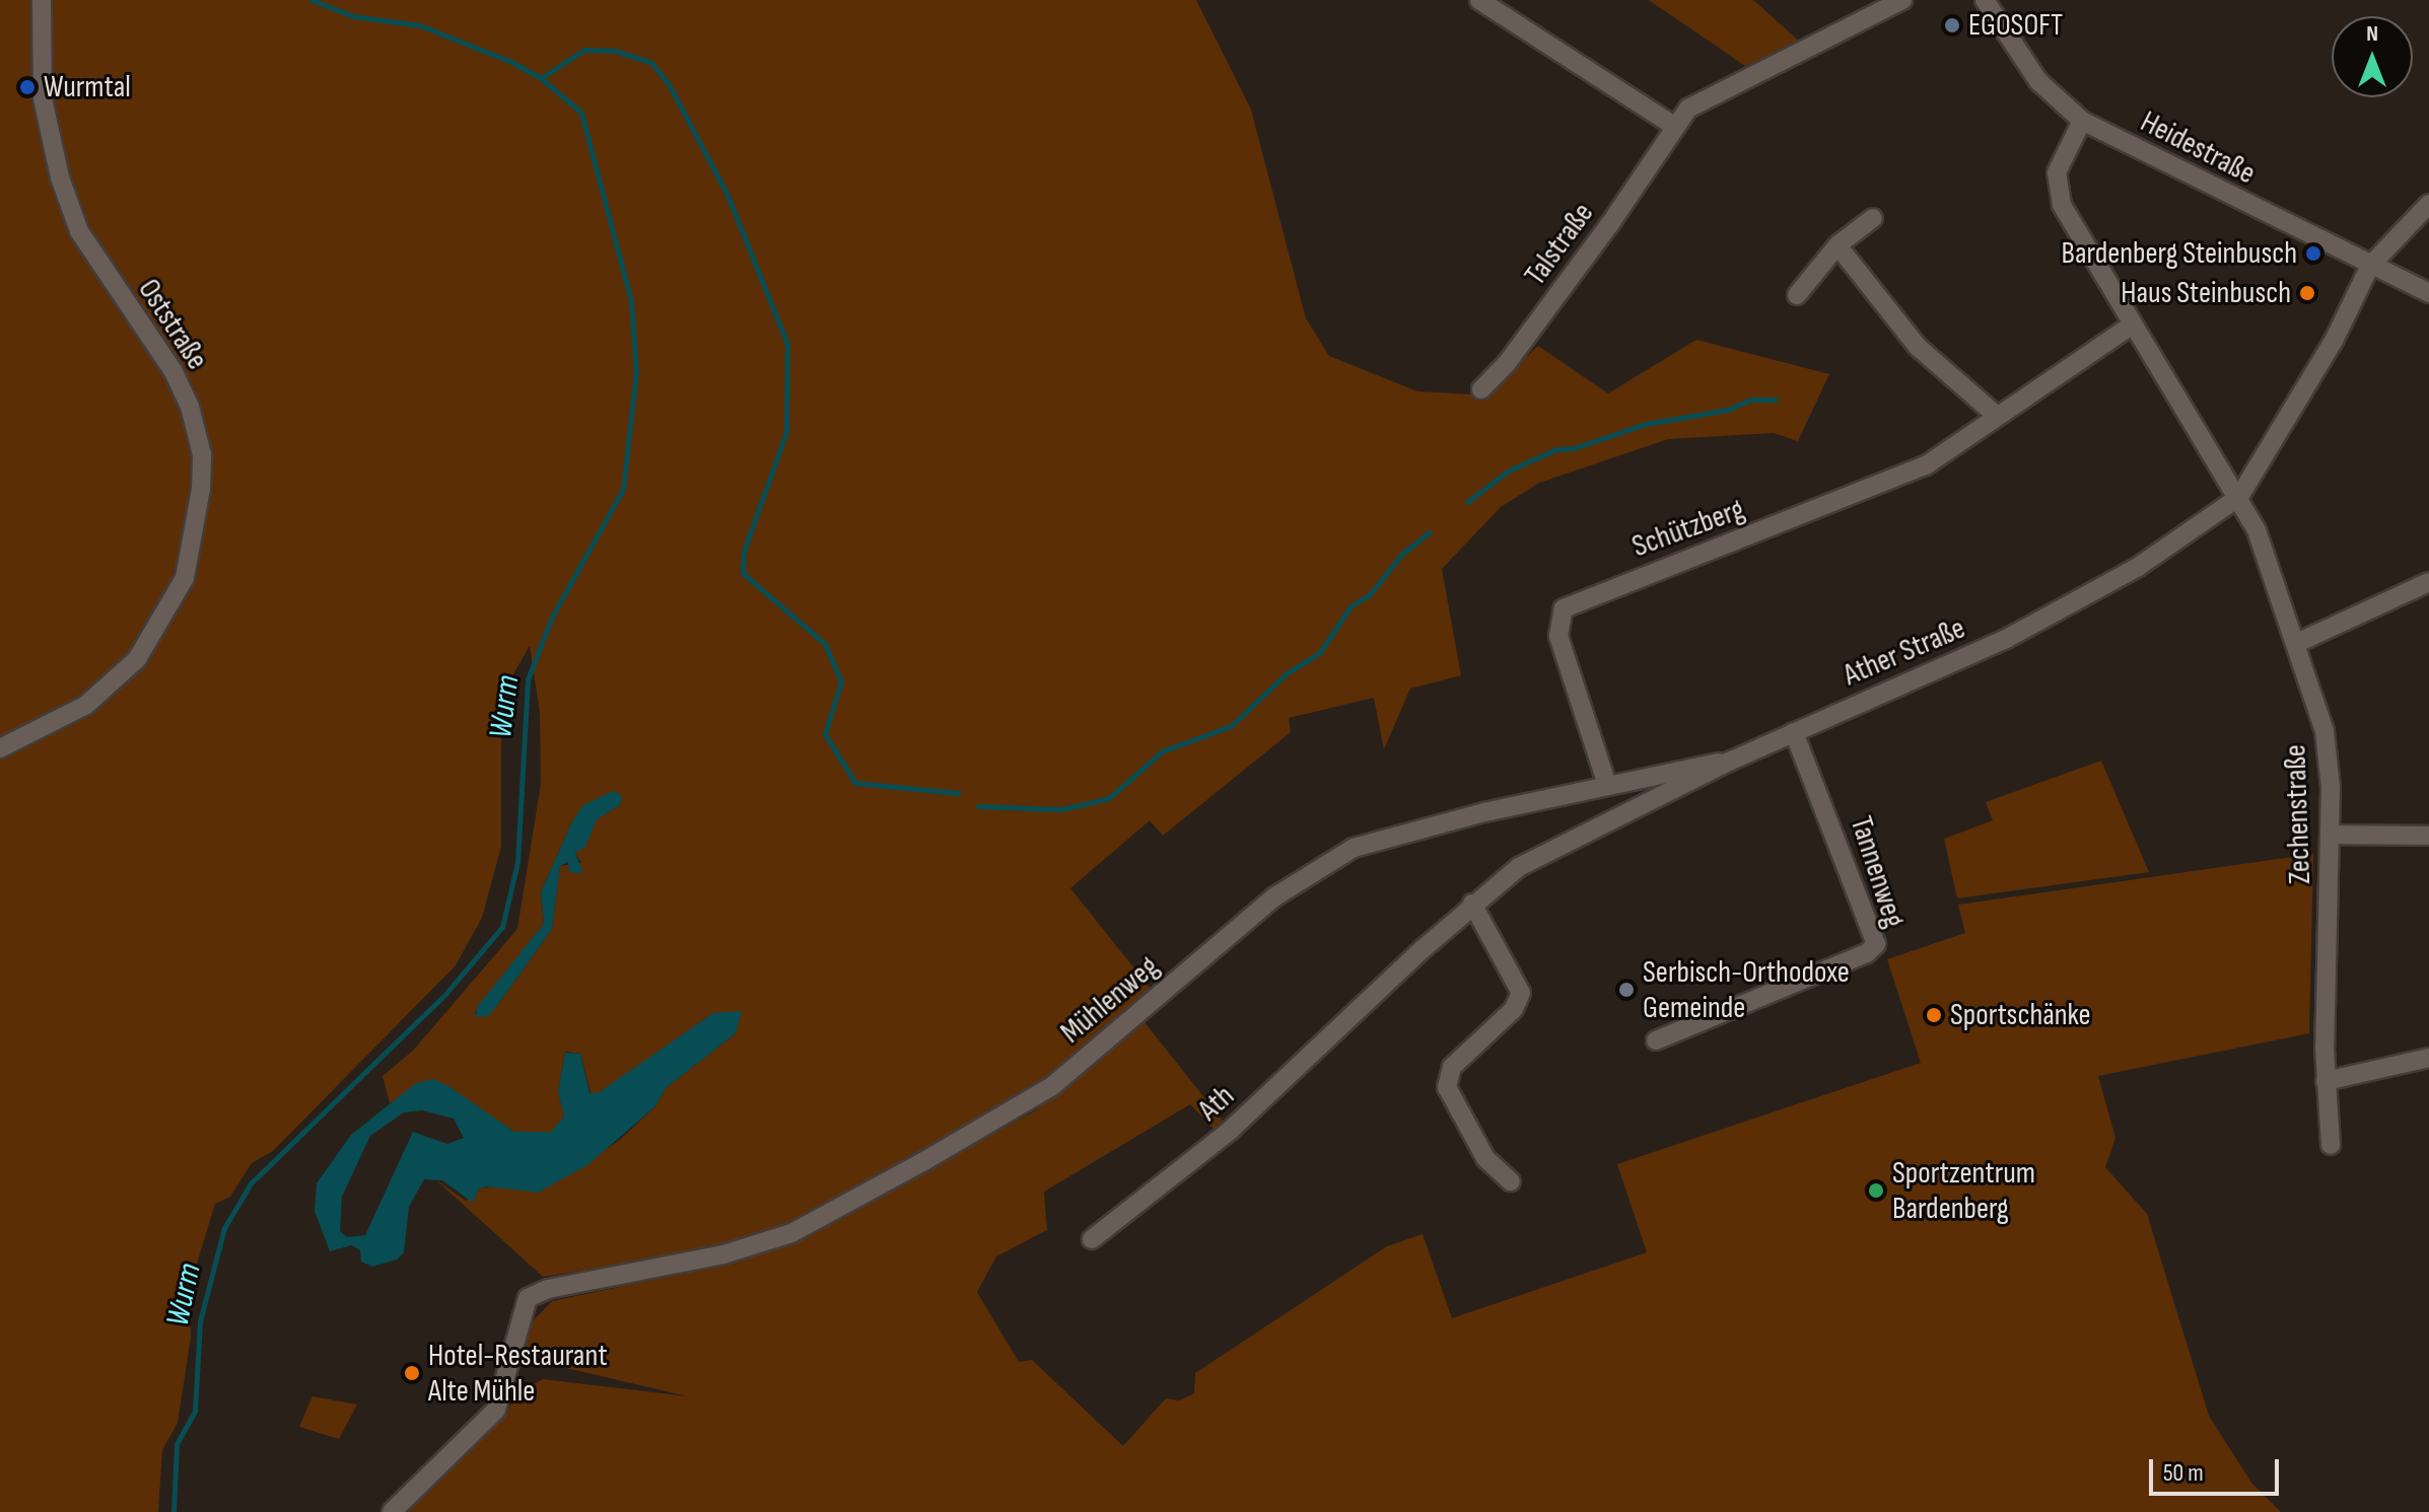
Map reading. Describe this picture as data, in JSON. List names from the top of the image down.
{
  "streets": {
    "street": [
      "Heidestraße",
      "Talstraße",
      "Oststraße",
      "Schützberg",
      "Ather Straße",
      "Zechenstraße",
      "Tannenweg",
      "Mühlenweg",
      "Ath"
    ]
  },
  "crossings": [
    ["Heidestraße", "Ather Straße"],
    ["Heidestraße", "Zechenstraße"],
    ["Schützberg", "Zechenstraße"],
    ["Schützberg", "Mühlenweg"],
    ["Ather Straße", "Zechenstraße"],
    ["Ather Straße", "Tannenweg"],
    ["Ather Straße", "Mühlenweg"],
    ["Ather Straße", "Ath"]
  ],
  "water": ["Wurm"],
  "places": [
    "EGOSOFT",
    "Wurmtal",
    "Bardenberg Steinbusch",
    "Haus Steinbusch",
    "Serbisch-Orthodoxe Gemeinde",
    "Sportschänke",
    "Sportzentrum Bardenberg",
    "Hotel-Restaurant Alte Mühle"
  ],
  "scale_bar": "50 m",
  "north": "top"
}
